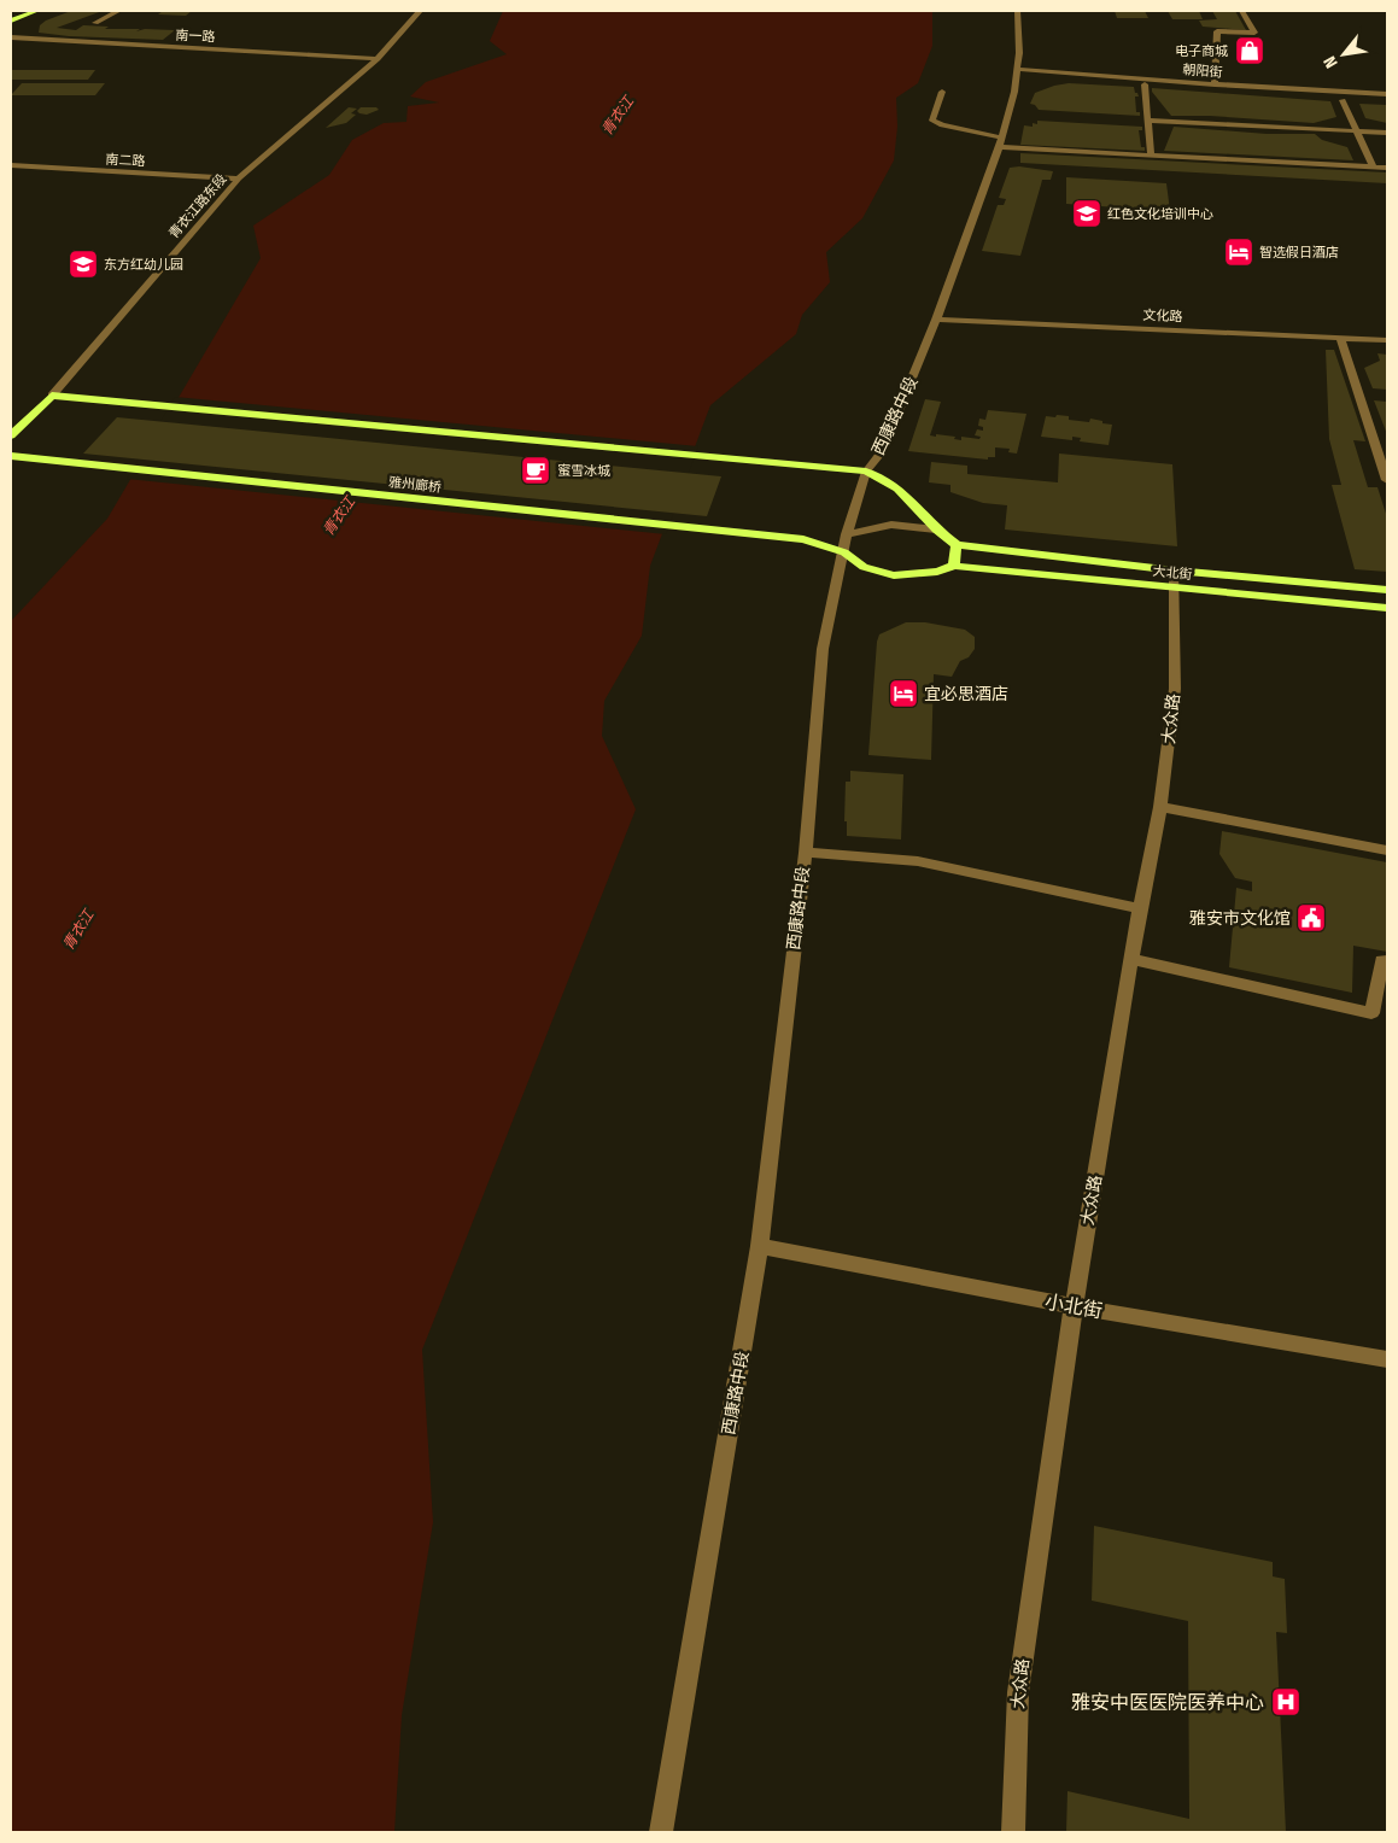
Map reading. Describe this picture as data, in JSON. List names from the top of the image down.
{
  "streets": {
    "main road": ["青衣江路东段", "雅州廊桥", "大北街"],
    "street": [
      "南一路",
      "朝阳街",
      "南二路",
      "文化路",
      "西康路中段",
      "大众路",
      "小北街"
    ]
  },
  "crossings": [
    ["南一路", "青衣江路东段"],
    ["朝阳街", "西康路中段"],
    ["南二路", "青衣江路东段"],
    ["文化路", "西康路中段"],
    ["西康路中段", "雅州廊桥"],
    ["西康路中段", "大北街"],
    ["西康路中段", "小北街"],
    ["雅州廊桥", "大北街"],
    ["大北街", "大众路"],
    ["大众路", "小北街"]
  ],
  "water": ["青衣江"],
  "places": {
    "shop": ["电子商城"],
    "school or university": ["红色文化培训中心", "东方红幼儿园"],
    "hotel": ["智选假日酒店", "宜必思酒店"],
    "cafe": ["蜜雪冰城"],
    "public building": ["雅安市文化馆"],
    "hospital": ["雅安中医医院医养中心"]
  },
  "north": "bottom left"
}
